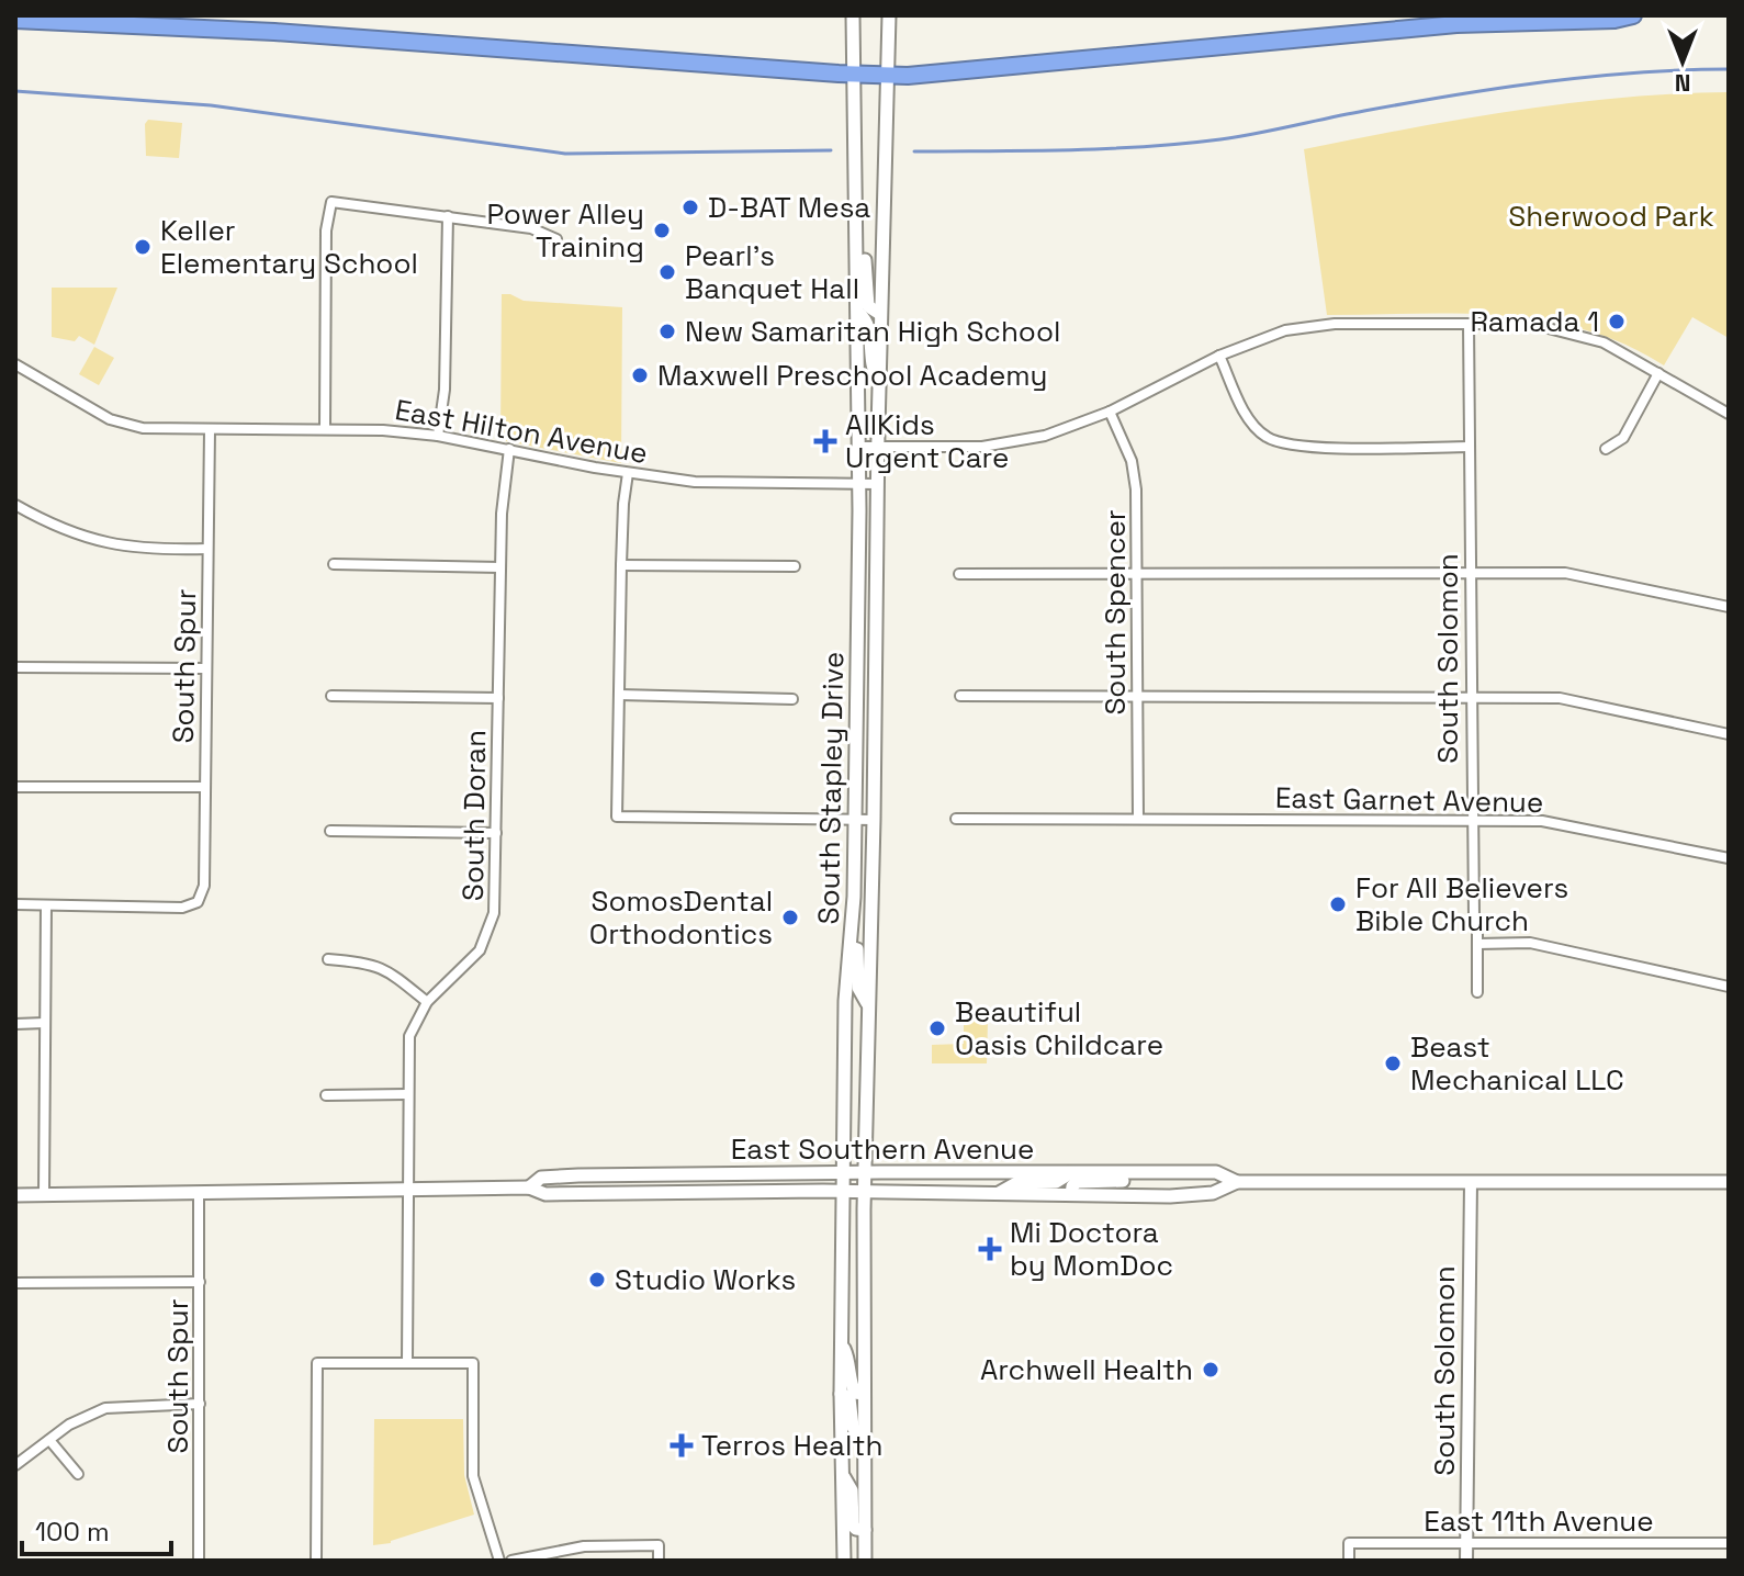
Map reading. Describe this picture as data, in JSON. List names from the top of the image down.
{
  "streets": {
    "main road": ["South Stapley Drive", "East Southern Avenue"],
    "street": [
      "East Hilton Avenue",
      "South Spencer",
      "South Solomon",
      "South Spur",
      "East Garnet Avenue",
      "South Doran",
      "East 11th Avenue"
    ]
  },
  "crossings": [
    ["East Hilton Avenue", "South Spur"],
    ["East Hilton Avenue", "South Stapley Drive"],
    ["East Hilton Avenue", "South Doran"],
    ["South Spencer", "East Garnet Avenue"],
    ["South Solomon", "East Garnet Avenue"],
    ["South Solomon", "East Southern Avenue"],
    ["South Solomon", "East 11th Avenue"],
    ["South Spur", "East Southern Avenue"],
    ["South Stapley Drive", "East Southern Avenue"],
    ["South Doran", "East Southern Avenue"]
  ],
  "parks": ["Sherwood Park"],
  "places": {
    "other": [
      "D-BAT Mesa",
      "Power Alley Training",
      "Keller Elementary School",
      "Pearl's Banquet Hall",
      "Ramada 1",
      "New Samaritan High School",
      "Maxwell Preschool Academy",
      "For All Believers Bible Church",
      "SomosDental Orthodontics",
      "Beautiful Oasis Childcare",
      "Beast Mechanical LLC",
      "Studio Works",
      "Archwell Health"
    ],
    "health": ["AllKids Urgent Care", "Mi Doctora by MomDoc", "Terros Health"]
  },
  "scale_bar": "100 m",
  "north": "bottom"
}
